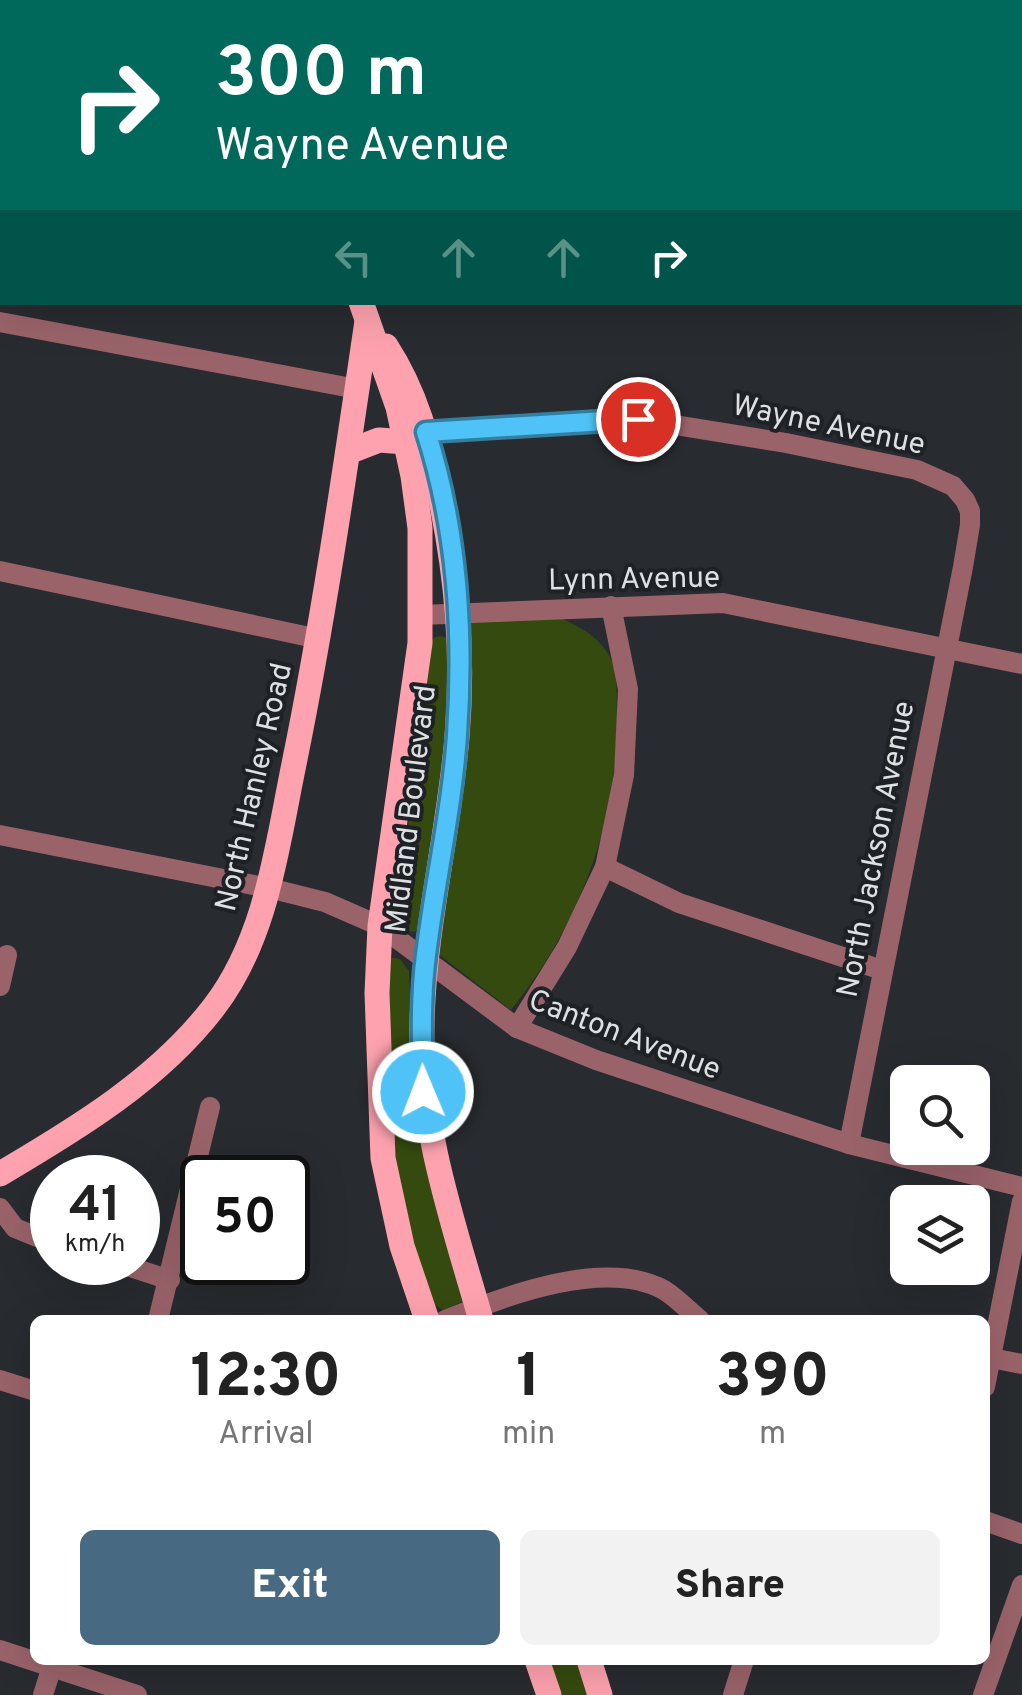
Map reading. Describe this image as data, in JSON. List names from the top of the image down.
{
  "streets": {
    "main road": ["North Hanley Road", "Midland Boulevard"],
    "street": [
      "Wayne Avenue",
      "Lynn Avenue",
      "North Jackson Avenue",
      "Canton Avenue"
    ]
  },
  "crossings": [
    ["Wayne Avenue", "Midland Boulevard"],
    ["Wayne Avenue", "North Jackson Avenue"],
    ["Lynn Avenue", "Midland Boulevard"],
    ["Lynn Avenue", "North Jackson Avenue"],
    ["North Hanley Road", "Midland Boulevard"],
    ["North Hanley Road", "Canton Avenue"],
    ["Midland Boulevard", "Canton Avenue"],
    ["North Jackson Avenue", "Canton Avenue"]
  ],
  "page": {
    "turn": ["300 m", "Wayne Avenue"],
    "speed": "41 km/h",
    "limit": "50",
    "eta": [
      "12:30",
      "Arrival",
      "1",
      "min",
      "390",
      "m"
    ],
    "buttons": ["Exit", "Share"]
  }
}
